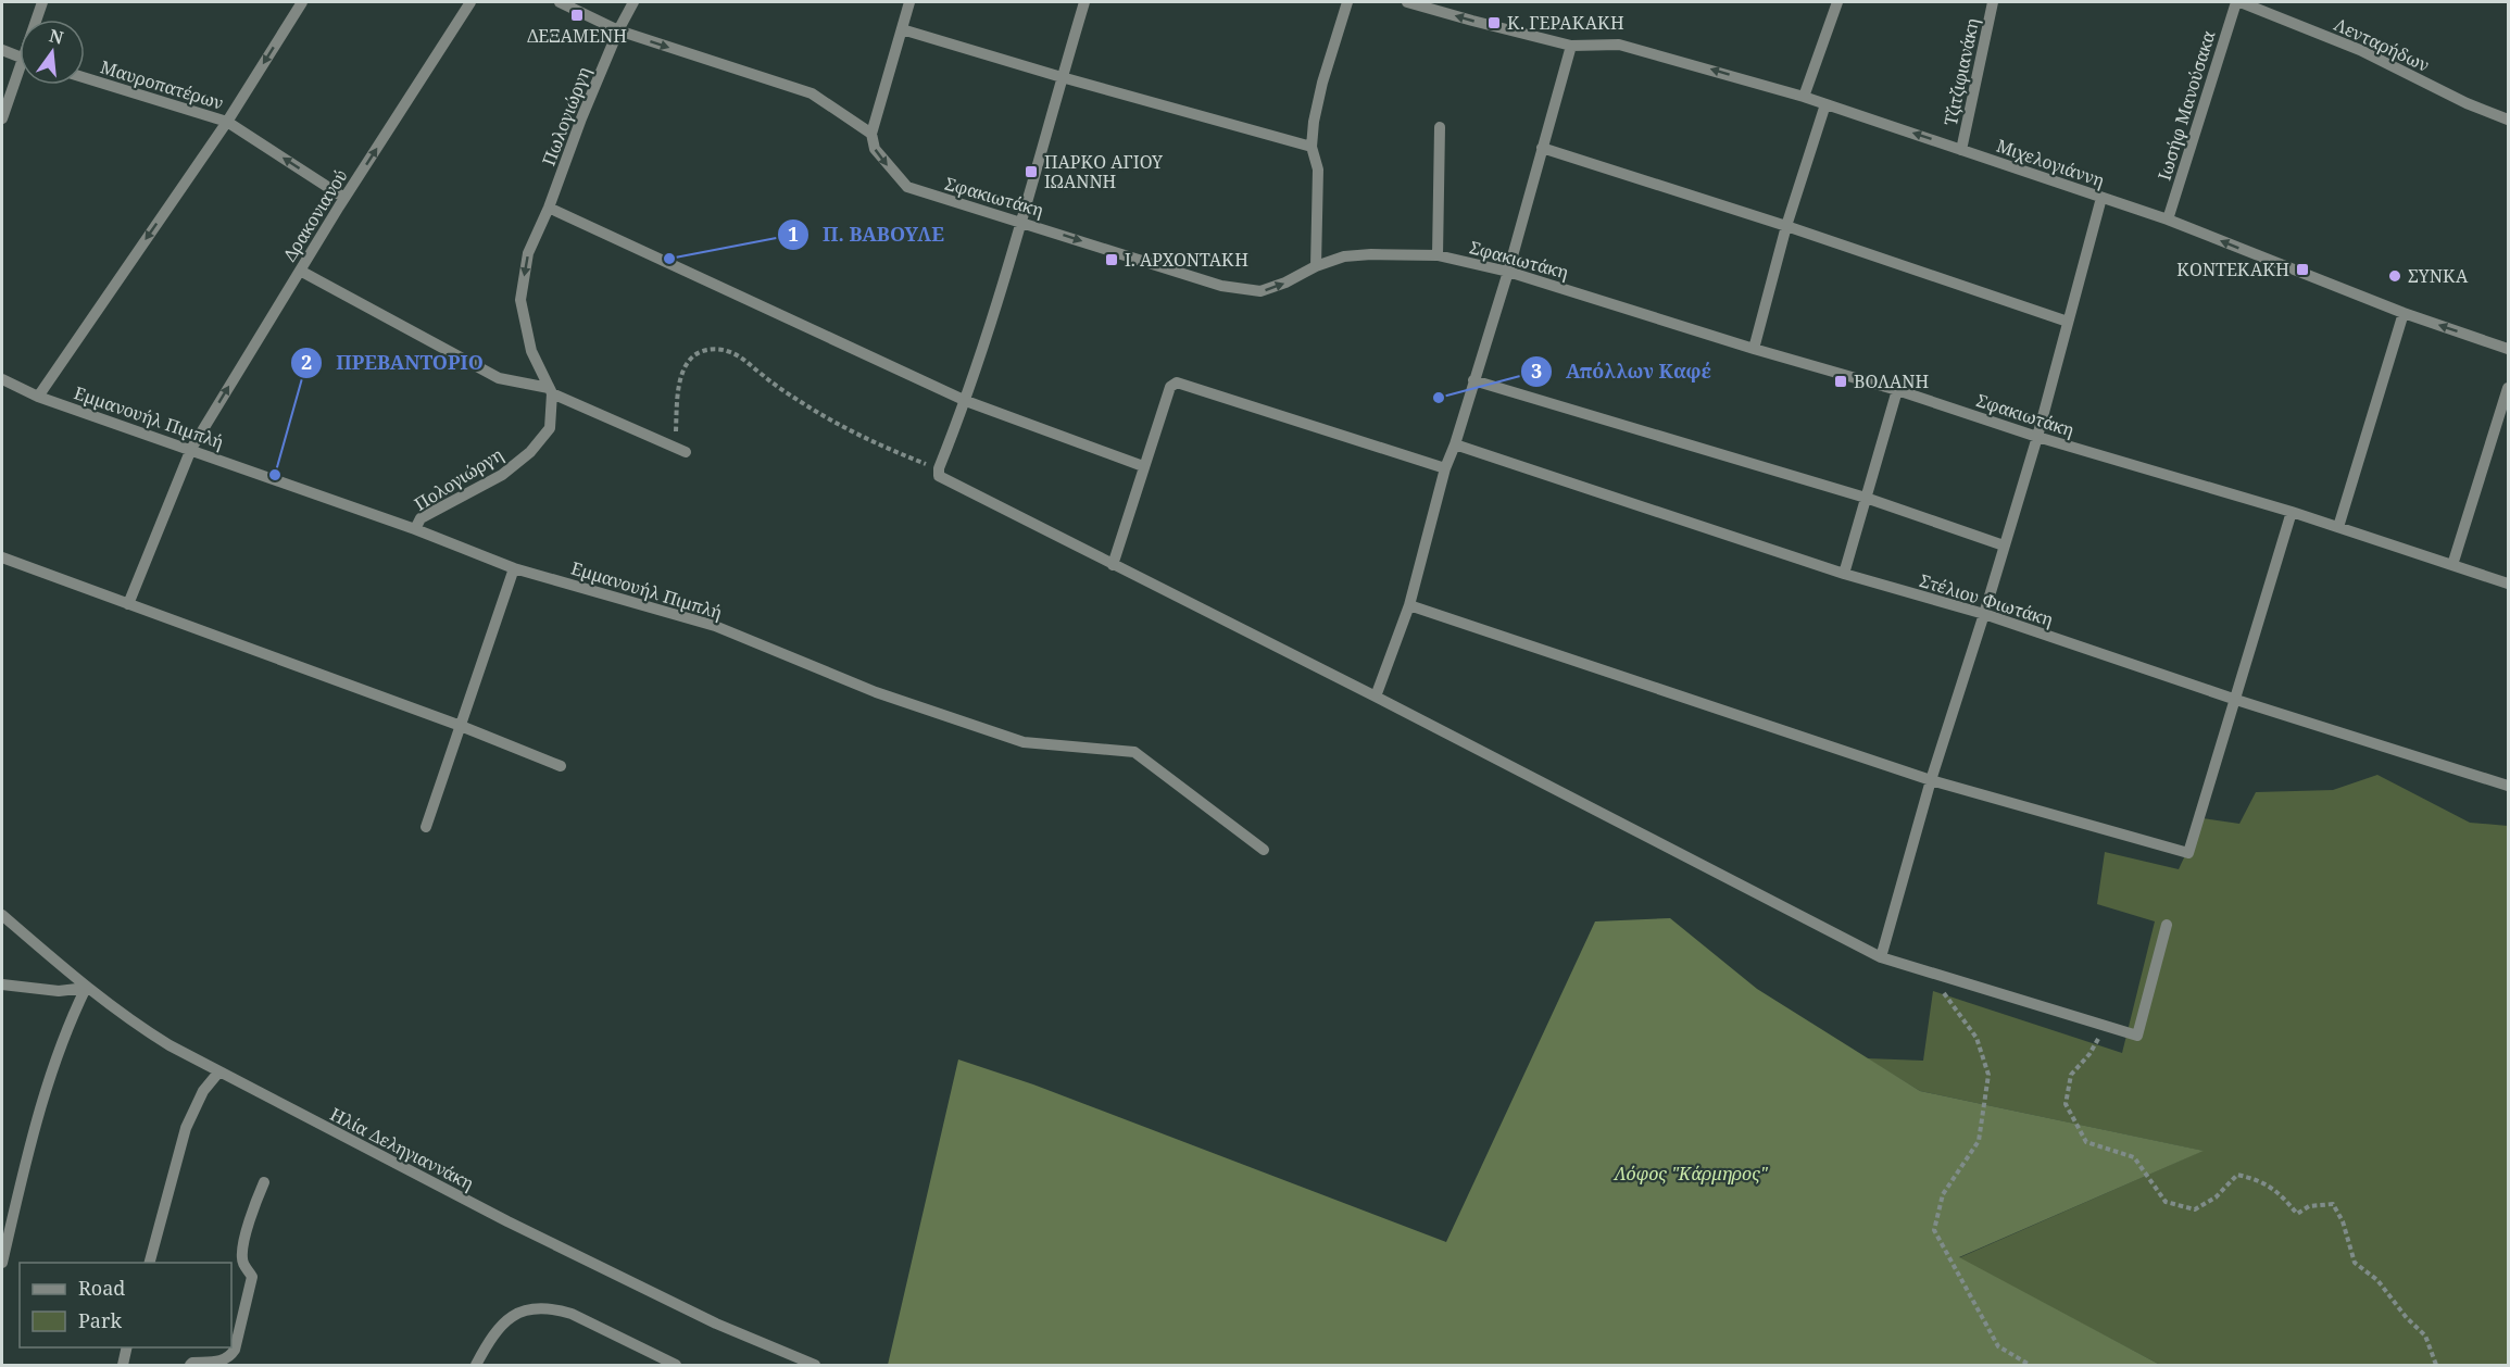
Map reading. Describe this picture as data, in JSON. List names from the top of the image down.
{
  "streets": {
    "street": [
      "Λενταρήδων",
      "Τζιτζιφιανάκη",
      "Μαυροπατέρων",
      "Ιωσήφ Μανούσακα",
      "Πωλογιώργη",
      "Μιχελογιάννη",
      "Σφακιωτάκη",
      "Δρακονιανού",
      "Εµµανουήλ Πιµπλή",
      "Πολογιώργη",
      "Στέλιου Φιωτάκη",
      "Ηλία Δεληγιαννάκη"
    ]
  },
  "crossings": [
    ["Τζιτζιφιανάκη", "Μιχελογιάννη"],
    ["Μαυροπατέρων", "Δρακονιανού"],
    ["Ιωσήφ Μανούσακα", "Μιχελογιάννη"],
    ["Πωλογιώργη", "Σφακιωτάκη"],
    ["Πωλογιώργη", "Πολογιώργη"],
    ["Δρακονιανού", "Εµµανουήλ Πιµπλή"],
    ["Εµµανουήλ Πιµπλή", "Πολογιώργη"]
  ],
  "one_way": [
    "Μαυροπατέρων",
    "Μιχελογιάννη",
    "Σφακιωτάκη",
    "Δρακονιανού",
    "Πολογιώργη"
  ],
  "parks": ["Λόφος \"Κάρμηρος\""],
  "places": {
    "transit": [
      "ΔΕΞΑΜΕΝΗ",
      "Κ. ΓΕΡΑΚΑΚΗ",
      "ΠΑΡΚΟ ΑΓΙΟΥ ΙΩΑΝΝΗ",
      "Ι. ΑΡΧΟΝΤΑΚΗ",
      "ΚΟΝΤΕΚΑΚΗ",
      "ΒΟΛΑΝΗ"
    ],
    "other": [
      "Π. ΒΑΒΟΥΛΕ",
      "ΣΥΝΚΑ",
      "Απόλλων Καφέ",
      "ΠΡΕΒΑΝΤΟΡΙΟ"
    ]
  },
  "legend": ["Road", "Park"],
  "north": "top"
}
